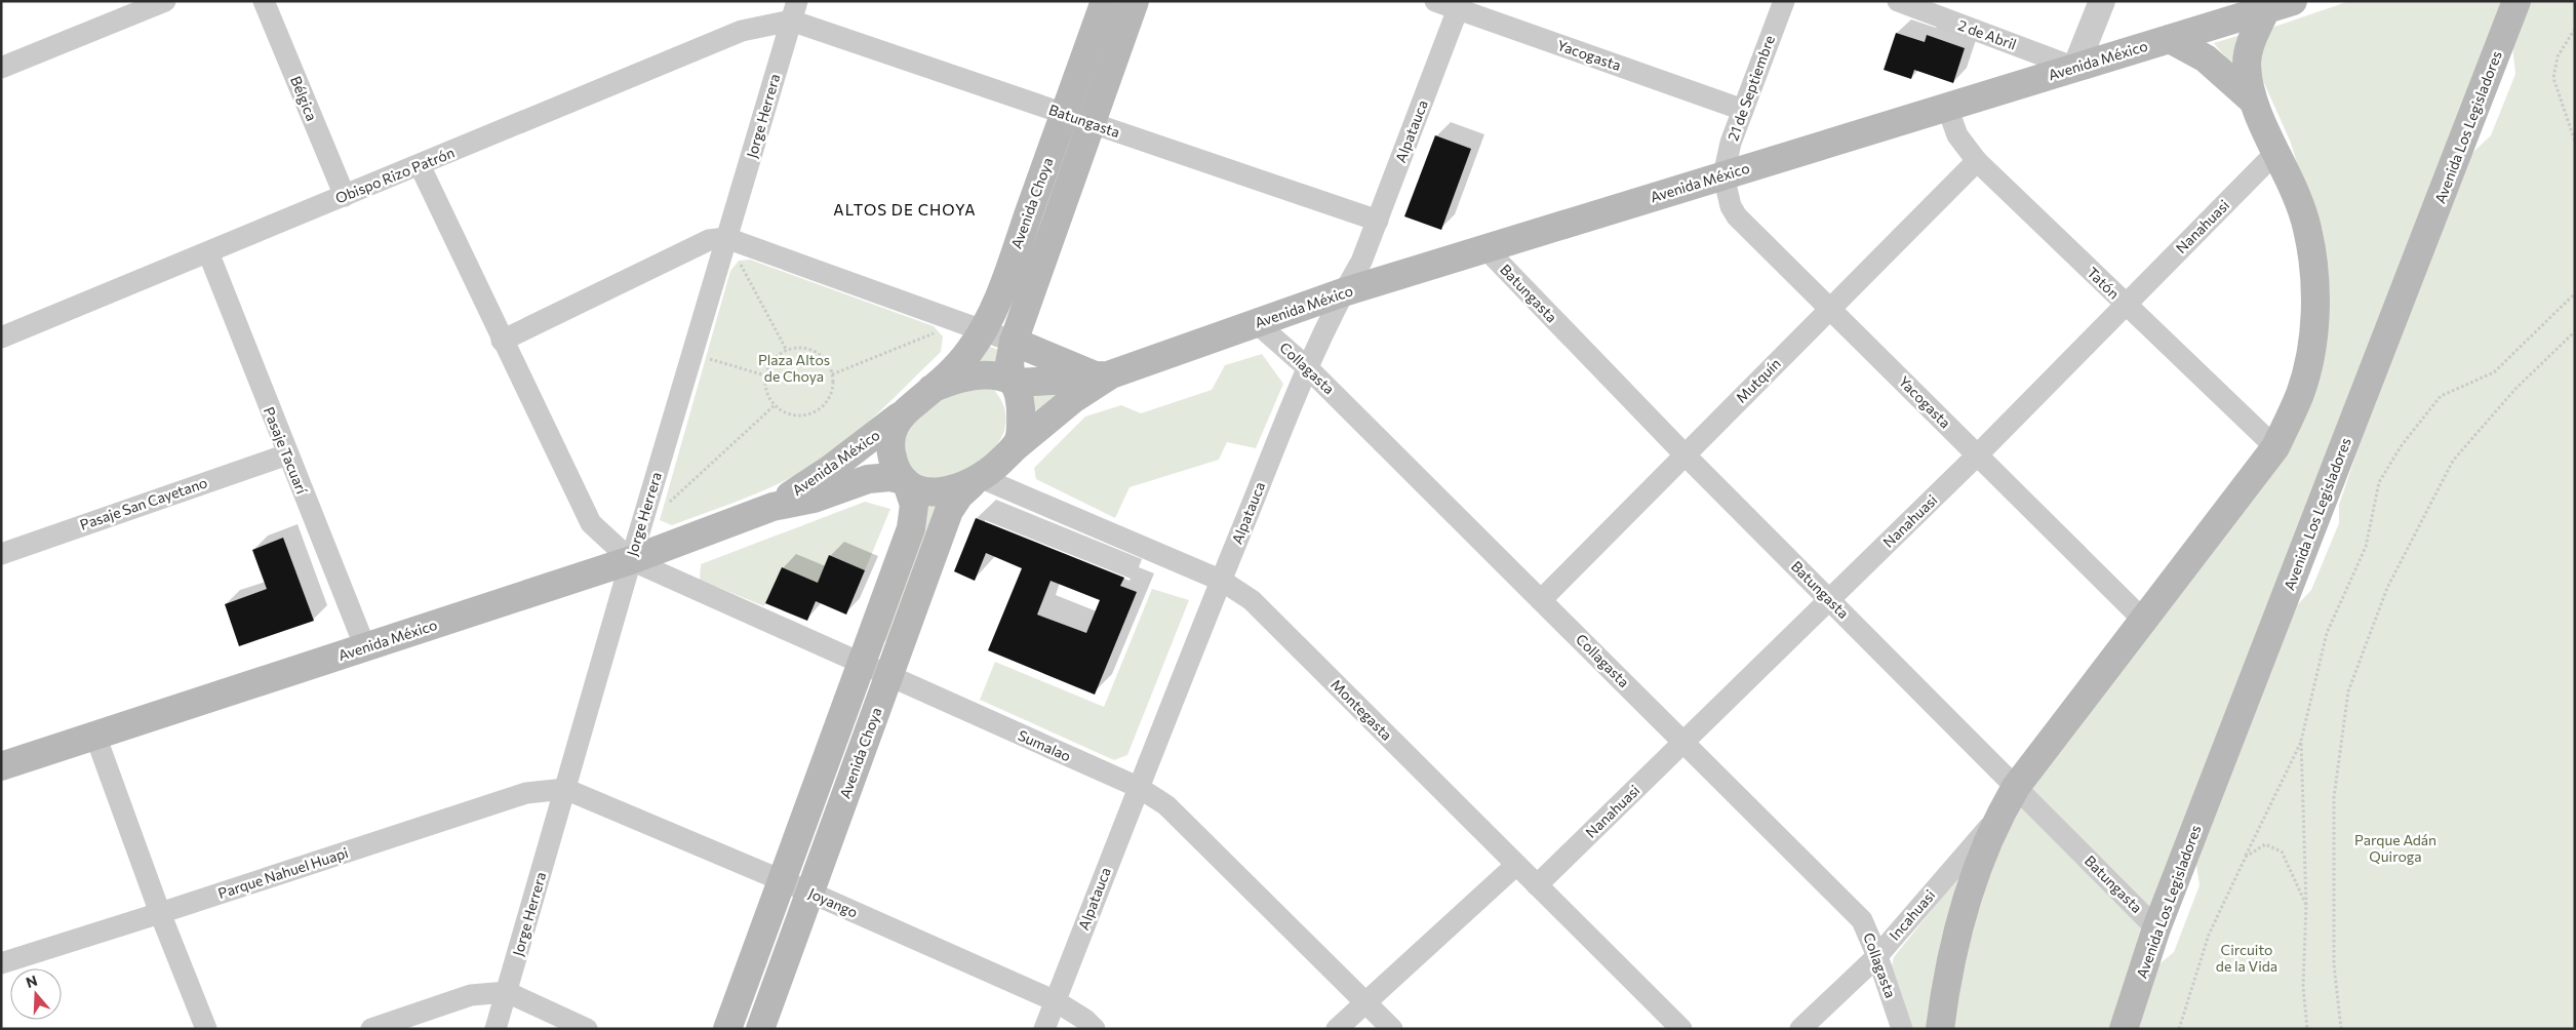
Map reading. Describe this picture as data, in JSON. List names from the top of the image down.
{
  "streets": {
    "main road": ["Avenida México", "Avenida Los Legisladores", "Avenida Choya"],
    "street": [
      "2 de Abril",
      "Yacogasta",
      "21 de Septiembre",
      "Bélgica",
      "Jorge Herrera",
      "Batungasta",
      "Alpatauca",
      "Obispo Rizo Patrón",
      "Nanahuasi",
      "Tatón",
      "Collagasta",
      "Mutquín",
      "Pasaje Tacuarí",
      "Pasaje San Cayetano",
      "Montegasta",
      "Sumalao",
      "Parque Nahuel Huapi",
      "Joyango",
      "Incahuasi"
    ]
  },
  "crossings": [
    ["2 de Abril", "Avenida México"],
    ["Yacogasta", "Avenida México"],
    ["Yacogasta", "21 de Septiembre"],
    ["Yacogasta", "Alpatauca"],
    ["Yacogasta", "Nanahuasi"],
    ["Yacogasta", "Mutquín"],
    ["Avenida México", "21 de Septiembre"],
    ["Avenida México", "Jorge Herrera"],
    ["Avenida México", "Batungasta"],
    ["Avenida México", "Alpatauca"],
    ["Avenida México", "Avenida Choya"],
    ["Avenida México", "Tatón"],
    ["Avenida México", "Collagasta"],
    ["Avenida México", "Pasaje Tacuarí"],
    ["Avenida México", "Montegasta"],
    ["Avenida México", "Sumalao"],
    ["Bélgica", "Obispo Rizo Patrón"],
    ["Jorge Herrera", "Batungasta"],
    ["Jorge Herrera", "Obispo Rizo Patrón"],
    ["Jorge Herrera", "Sumalao"],
    ["Jorge Herrera", "Parque Nahuel Huapi"],
    ["Jorge Herrera", "Joyango"],
    ["Batungasta", "Avenida Los Legisladores"],
    ["Batungasta", "Alpatauca"],
    ["Batungasta", "Obispo Rizo Patrón"],
    ["Batungasta", "Avenida Choya"],
    ["Batungasta", "Nanahuasi"],
    ["Batungasta", "Mutquín"],
    ["Alpatauca", "Collagasta"],
    ["Alpatauca", "Montegasta"],
    ["Alpatauca", "Sumalao"],
    ["Alpatauca", "Joyango"],
    ["Obispo Rizo Patrón", "Pasaje Tacuarí"],
    ["Obispo Rizo Patrón", "Sumalao"],
    ["Avenida Choya", "Montegasta"],
    ["Avenida Choya", "Sumalao"],
    ["Avenida Choya", "Joyango"],
    ["Nanahuasi", "Tatón"],
    ["Nanahuasi", "Collagasta"],
    ["Nanahuasi", "Montegasta"],
    ["Tatón", "Mutquín"],
    ["Collagasta", "Mutquín"],
    ["Collagasta", "Incahuasi"],
    ["Pasaje Tacuarí", "Pasaje San Cayetano"],
    ["Parque Nahuel Huapi", "Joyango"]
  ],
  "districts": ["ALTOS DE CHOYA"],
  "parks": ["Plaza Altos de Choya", "Parque Adán Quiroga", "Circuito de la Vida"],
  "north": "top"
}
